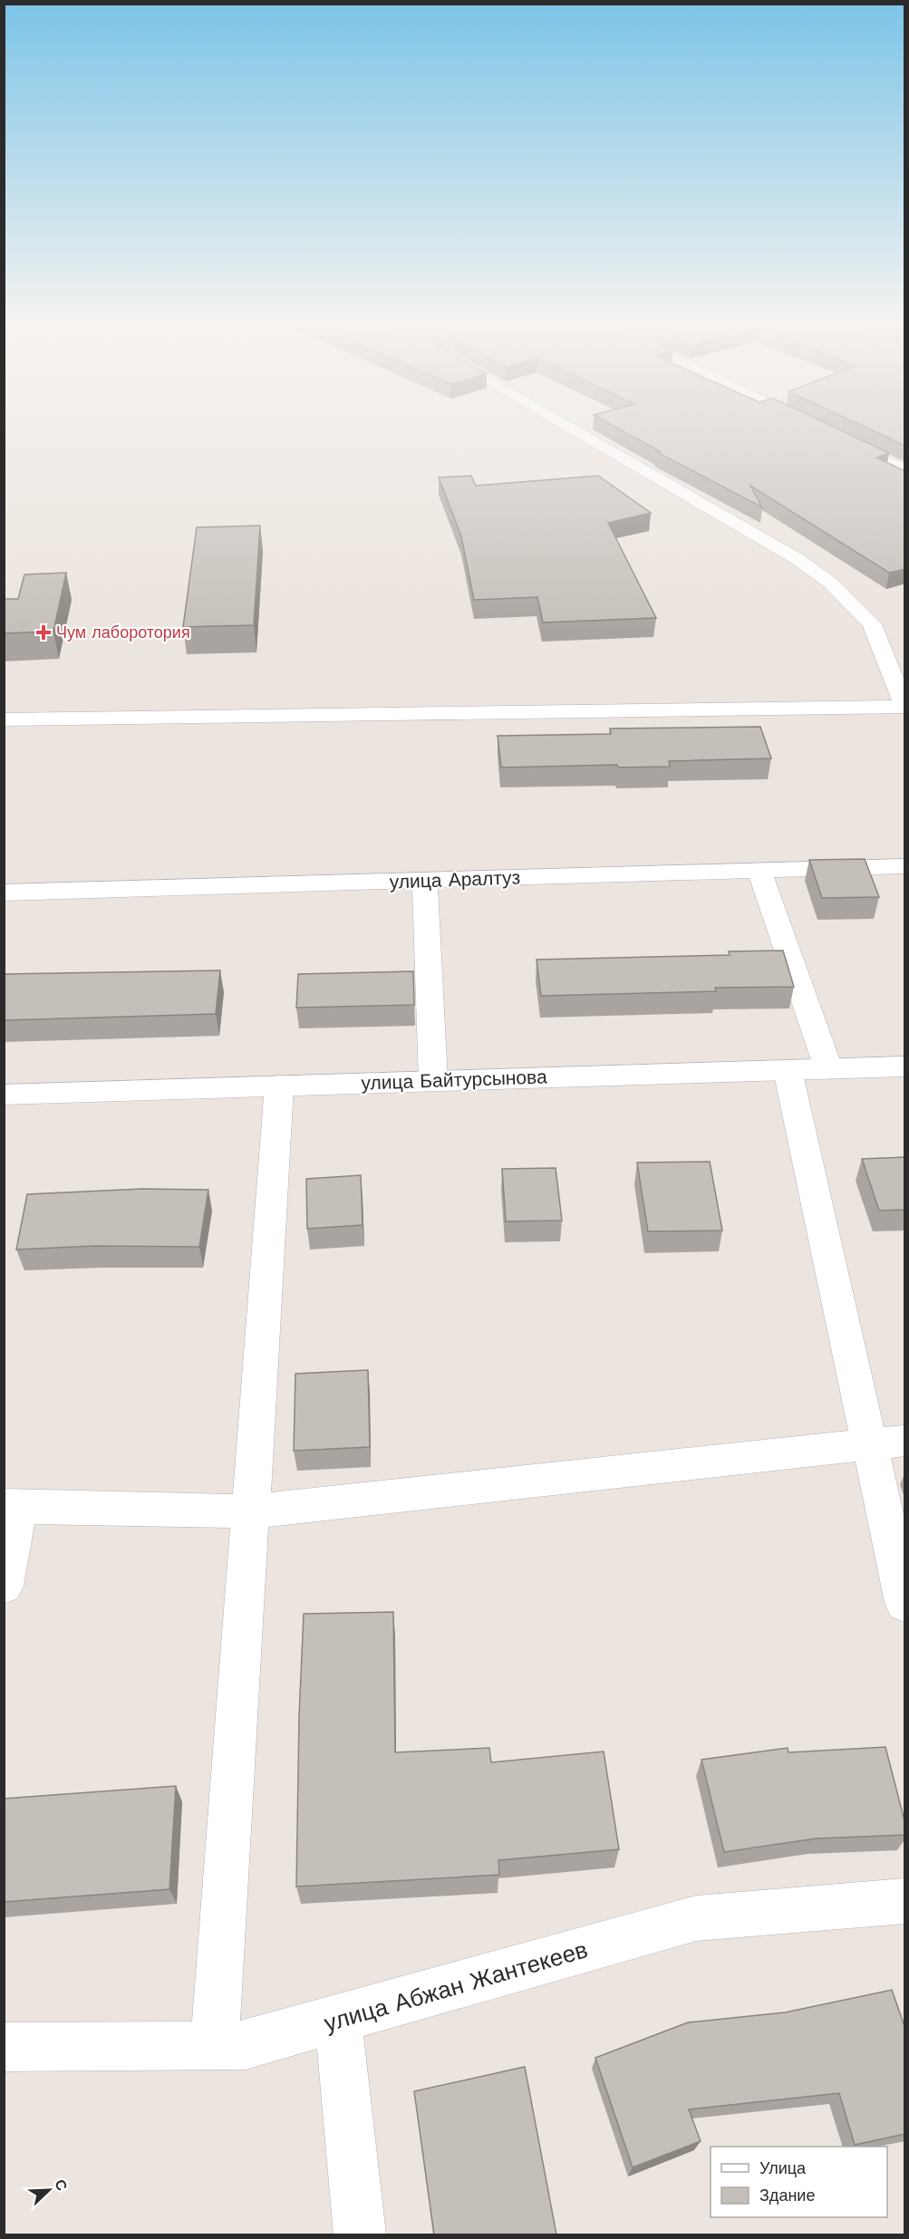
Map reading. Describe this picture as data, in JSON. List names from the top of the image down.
{
  "streets": {
    "street": ["улица Аралтуз", "улица Байтурсынова", "улица Абжан Жантекеев"]
  },
  "places": {
    "health": ["Чум лаборотория"]
  },
  "legend": ["Улица", "Здание"],
  "north": "top right"
}
